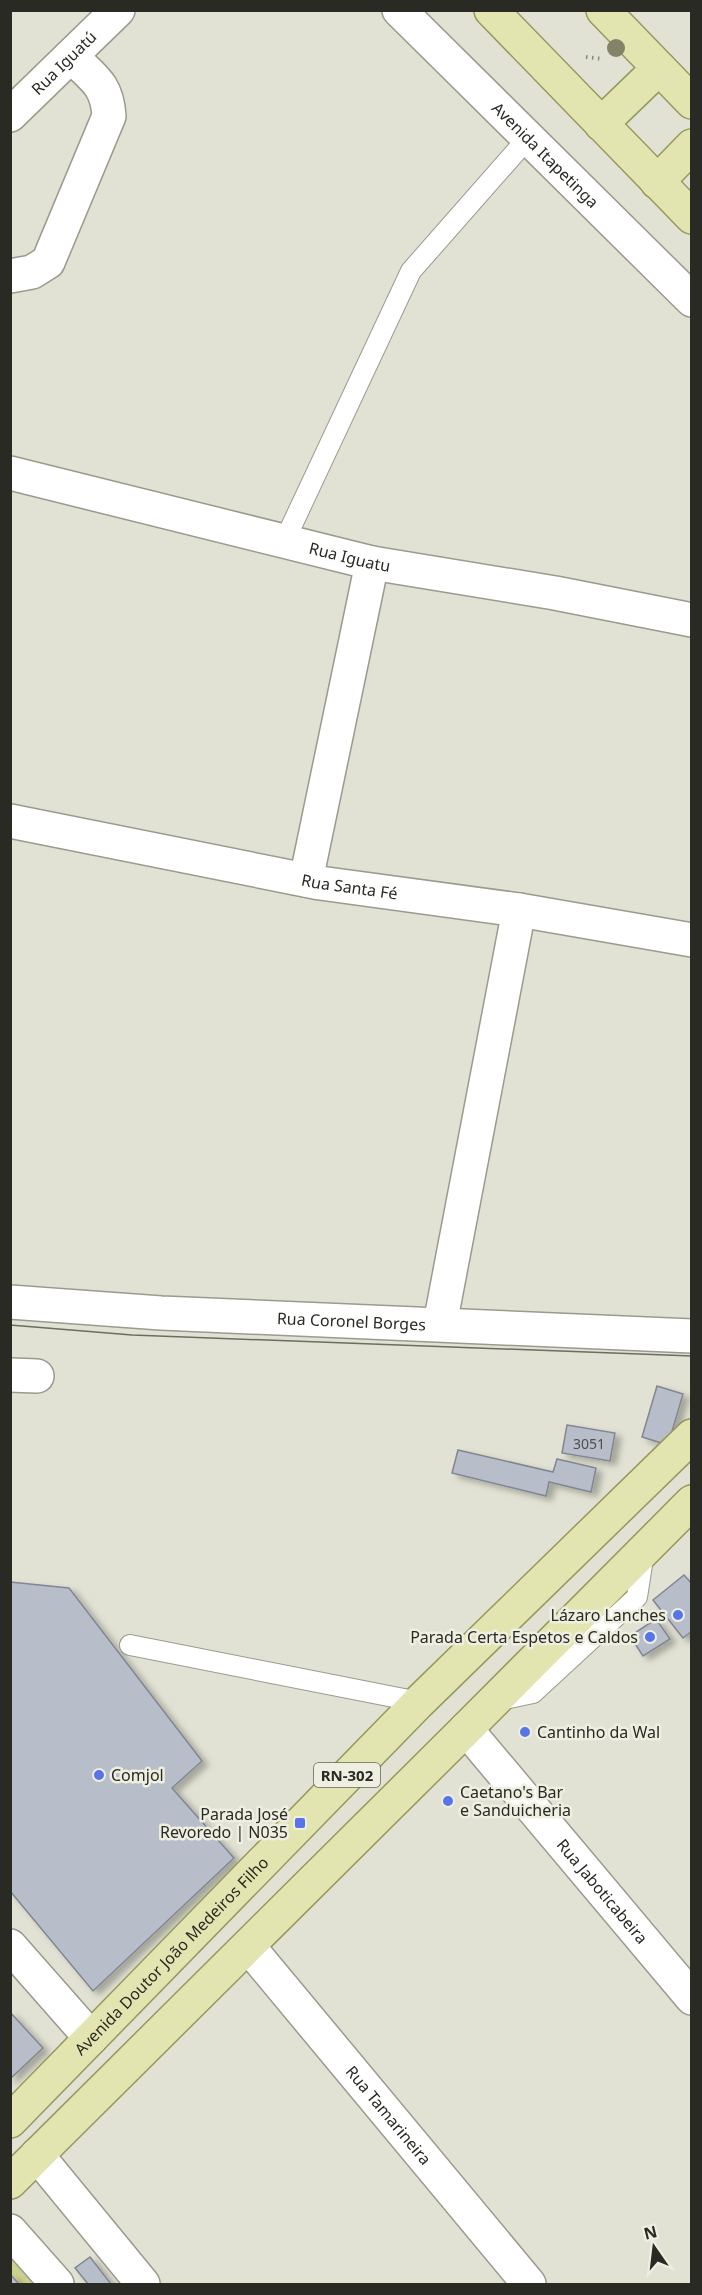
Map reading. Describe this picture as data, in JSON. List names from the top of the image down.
{
  "streets": {
    "main road": ["RN-302", "Avenida Doutor João Medeiros Filho"],
    "street": [
      "Rua Iguatú",
      "Avenida Itapetinga",
      "Rua Iguatu",
      "Rua Santa Fé",
      "Rua Coronel Borges",
      "Rua Jaboticabeira",
      "Rua Tamarineira"
    ]
  },
  "crossings": [
    ["RN-302", "Rua Jaboticabeira"],
    ["RN-302", "Rua Tamarineira"]
  ],
  "places": {
    "other": [
      "Lázaro Lanches",
      "Parada Certa Espetos e Caldos",
      "Cantinho da Wal",
      "Comjol",
      "Caetano's Bar e Sanduicheria"
    ],
    "transit": ["Parada José Revoredo | N035"]
  },
  "house_numbers": ["3051"],
  "north": "top"
}
